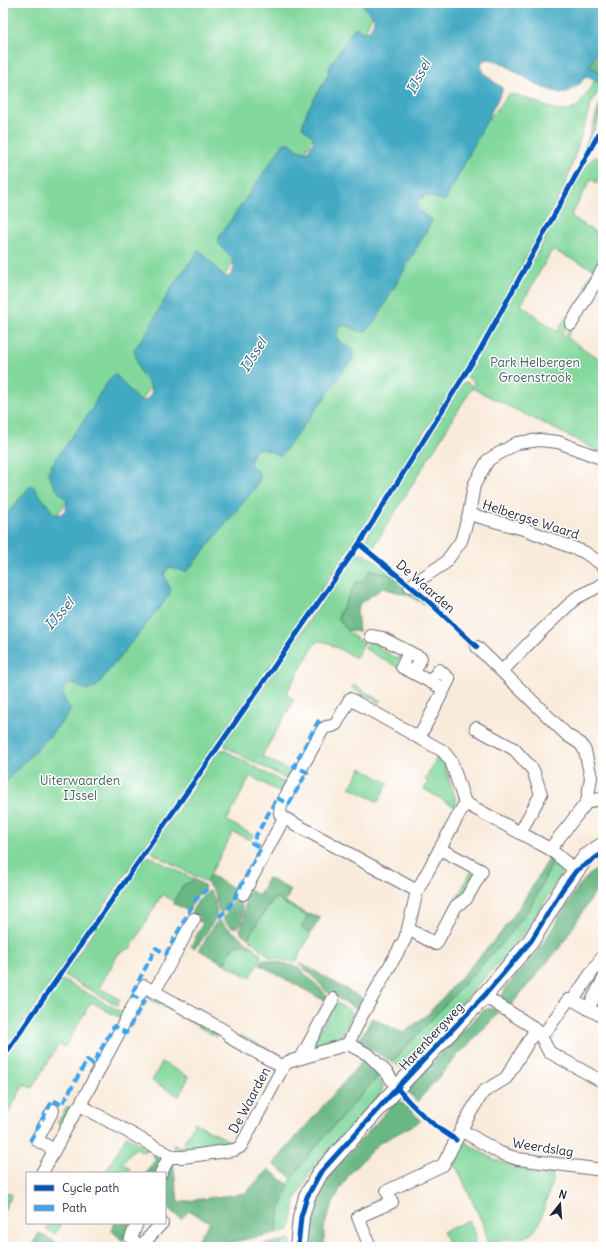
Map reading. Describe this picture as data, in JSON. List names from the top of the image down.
{
  "streets": {
    "street": [
      "Helbergse Waard",
      "De Waarden",
      "Harenbergweg",
      "Weerdslag"
    ]
  },
  "water": ["IJssel"],
  "parks": ["Park Helbergen Groenstrook", "Uiterwaarden IJssel"],
  "legend": ["Cycle path", "Path"],
  "north": "top"
}
